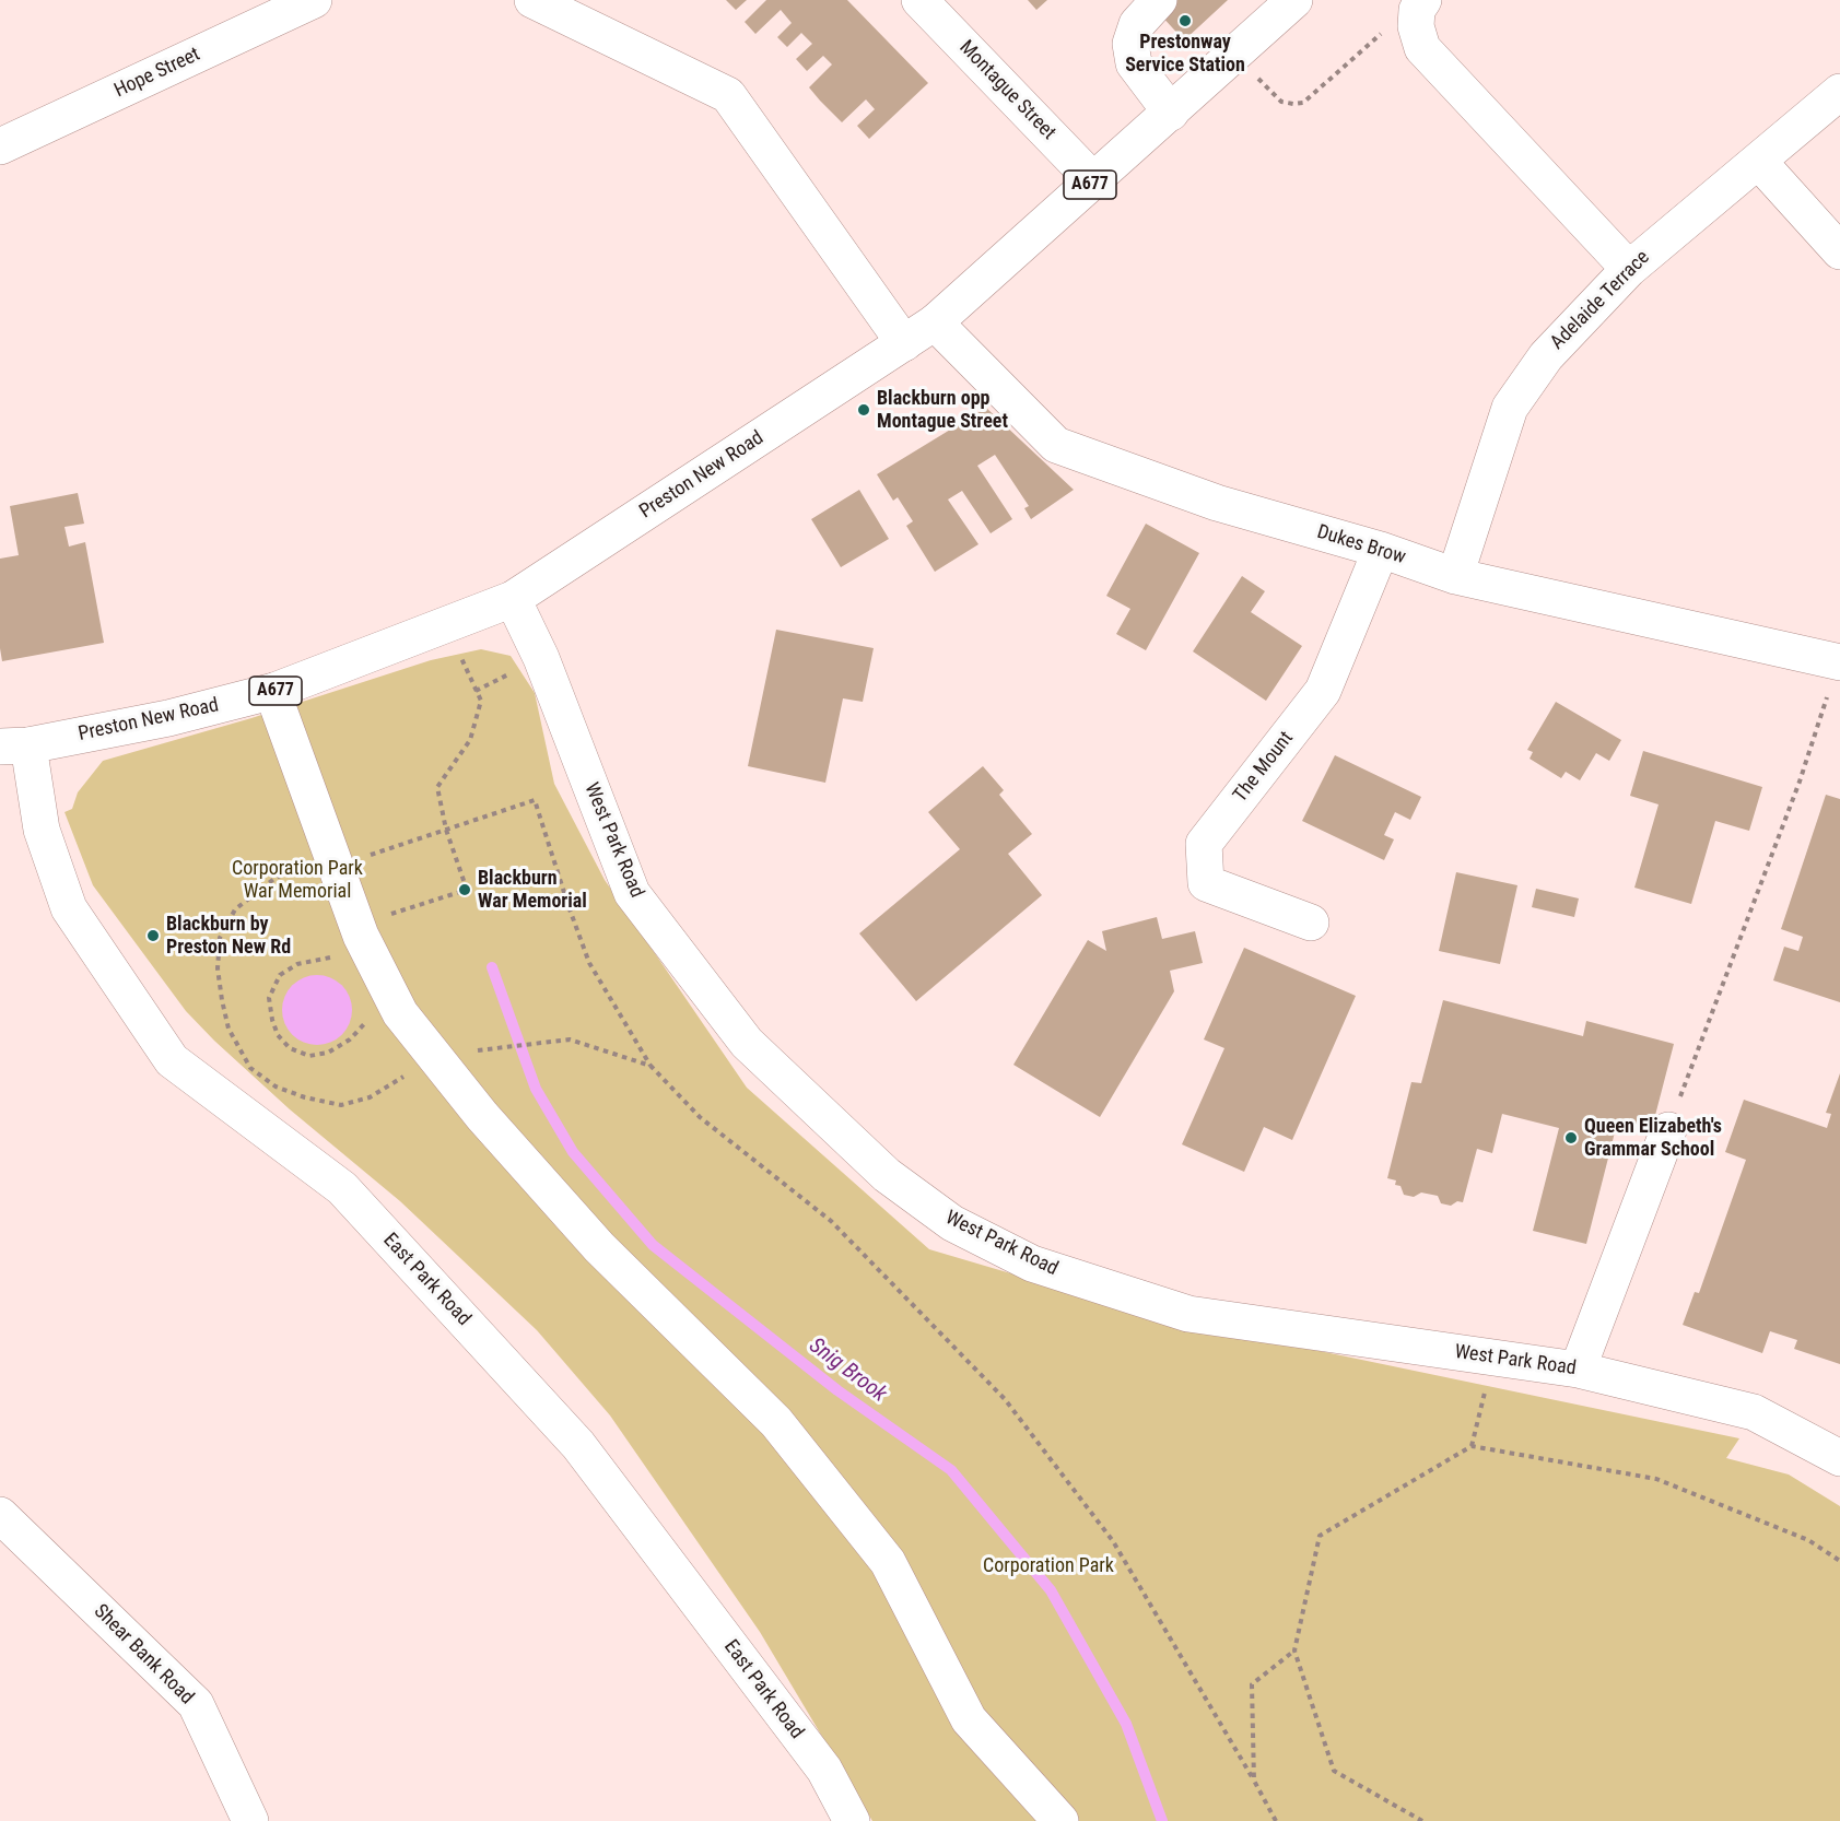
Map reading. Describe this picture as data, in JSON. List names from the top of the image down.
{
  "streets": {
    "main road": [
      "Hope Street",
      "Montague Street",
      "A677",
      "Adelaide Terrace",
      "Preston New Road",
      "Dukes Brow",
      "The Mount",
      "West Park Road",
      "East Park Road",
      "Shear Bank Road"
    ]
  },
  "crossings": [
    ["Montague Street", "Preston New Road"],
    ["Adelaide Terrace", "Dukes Brow"],
    ["Preston New Road", "Dukes Brow"],
    ["Preston New Road", "West Park Road"],
    ["Preston New Road", "East Park Road"],
    ["Dukes Brow", "The Mount"]
  ],
  "water": ["Snig Brook"],
  "parks": ["Corporation Park War Memorial", "Corporation Park"],
  "places": [
    "Prestonway Service Station",
    "Blackburn opp Montague Street",
    "Blackburn War Memorial",
    "Blackburn by Preston New Rd",
    "Queen Elizabeth's Grammar School"
  ]
}
